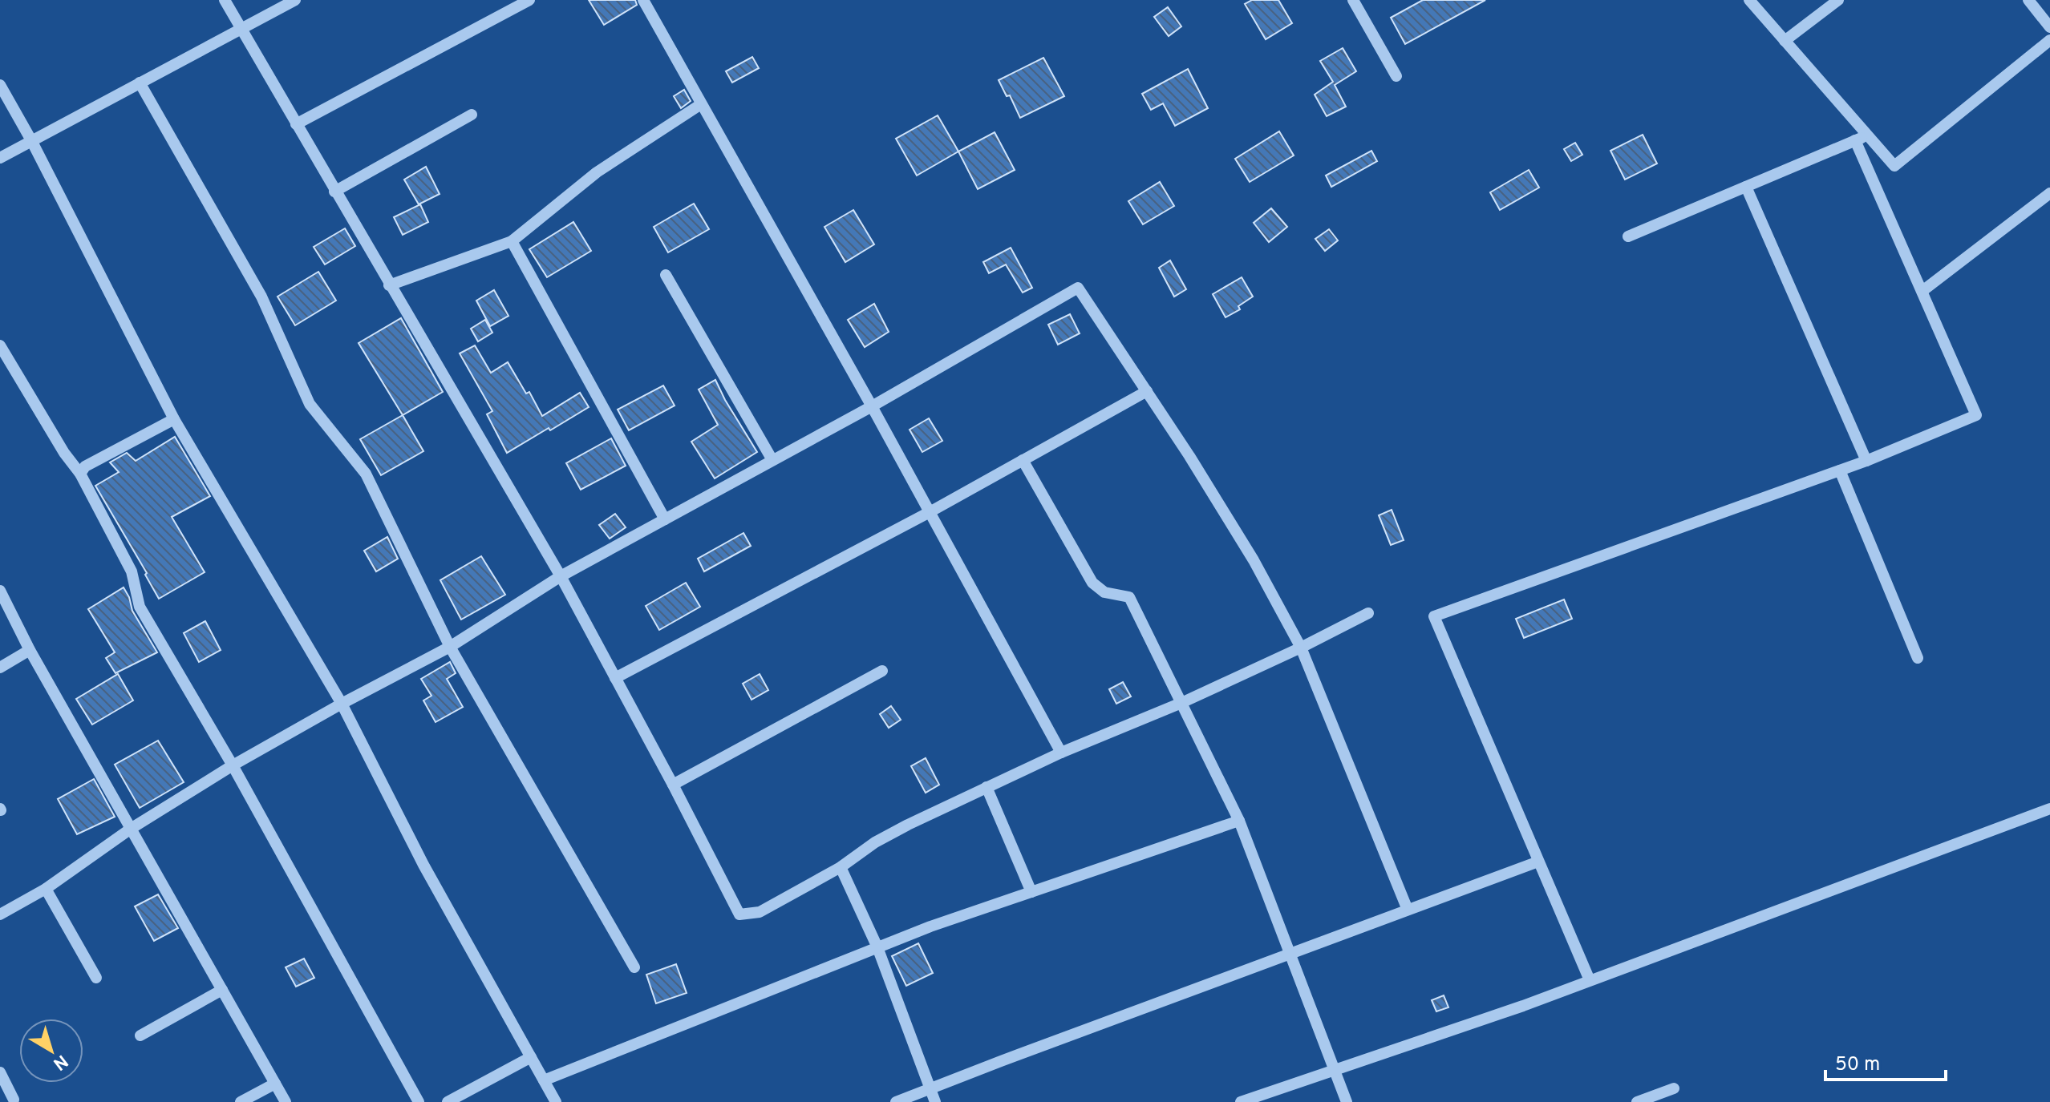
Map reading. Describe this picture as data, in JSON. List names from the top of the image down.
{
  "scale_bar": "50 m",
  "north": "bottom right"
}
